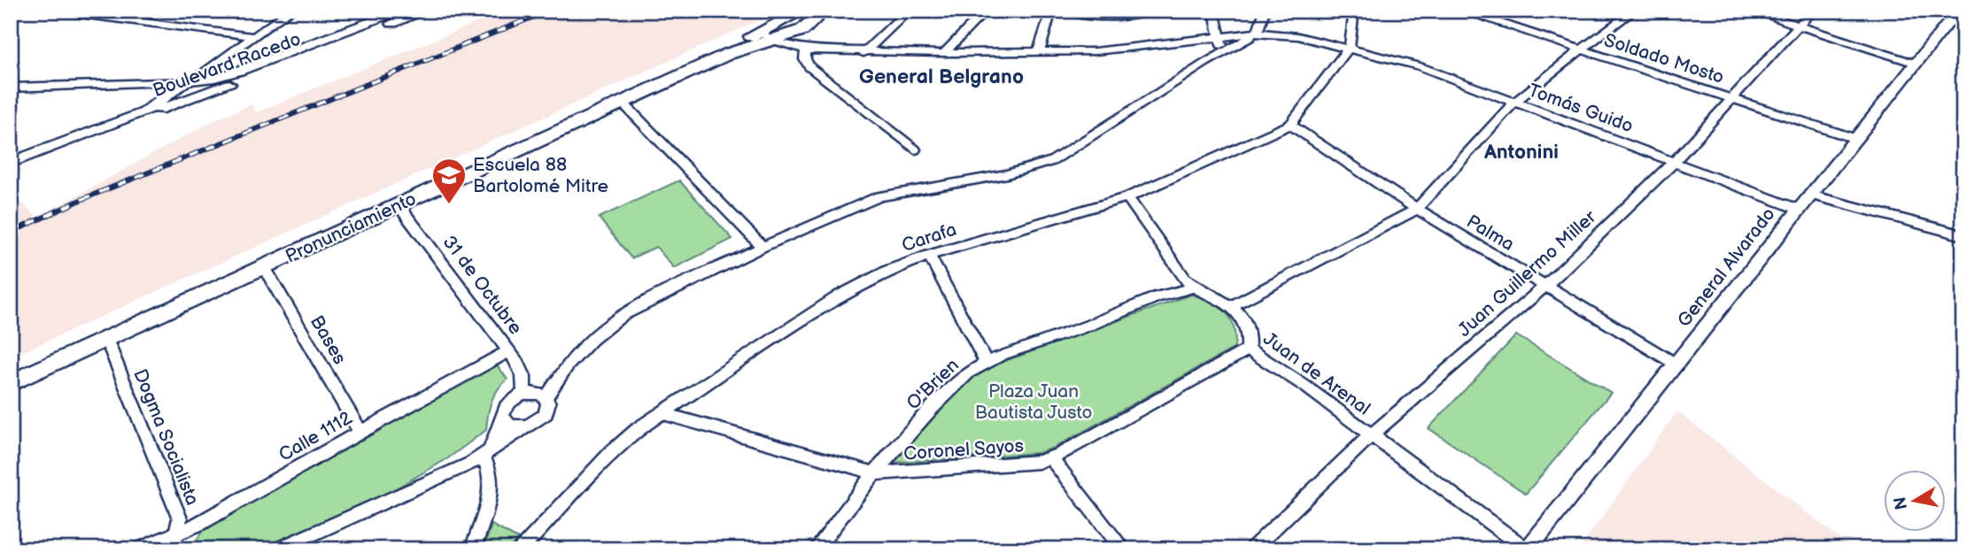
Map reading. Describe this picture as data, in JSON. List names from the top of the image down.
{
  "streets": {
    "main road": ["Pronunciamiento"],
    "street": [
      "Soldado Mosto",
      "Boulevard Racedo",
      "Tomás Guido",
      "Palma",
      "Carafa",
      "General Alvarado",
      "Juan Guillermo Miller",
      "31 de Octubre",
      "Bases",
      "Juan de Arenal",
      "O'Brien",
      "Calle 1112",
      "Dogma Socialista",
      "Coronel Sayos"
    ]
  },
  "crossings": [
    ["Soldado Mosto", "General Alvarado"],
    ["Soldado Mosto", "Juan Guillermo Miller"],
    ["Tomás Guido", "Pronunciamiento"],
    ["Tomás Guido", "Carafa"],
    ["Tomás Guido", "General Alvarado"],
    ["Tomás Guido", "Juan Guillermo Miller"],
    ["Pronunciamiento", "31 de Octubre"],
    ["Pronunciamiento", "Bases"],
    ["Pronunciamiento", "Dogma Socialista"],
    ["Palma", "Carafa"],
    ["Palma", "General Alvarado"],
    ["Palma", "Juan Guillermo Miller"],
    ["Carafa", "Coronel Sayos"],
    ["General Alvarado", "Juan de Arenal"],
    ["Juan Guillermo Miller", "Juan de Arenal"],
    ["31 de Octubre", "Calle 1112"],
    ["Bases", "Calle 1112"],
    ["Juan de Arenal", "Coronel Sayos"],
    ["O'Brien", "Coronel Sayos"],
    ["Calle 1112", "Dogma Socialista"]
  ],
  "districts": ["General Belgrano", "Antonini"],
  "parks": ["Plaza Juan Bautista Justo"],
  "places": {
    "school or university": ["Escuela 88 Bartolomé Mitre"]
  },
  "north": "left"
}
